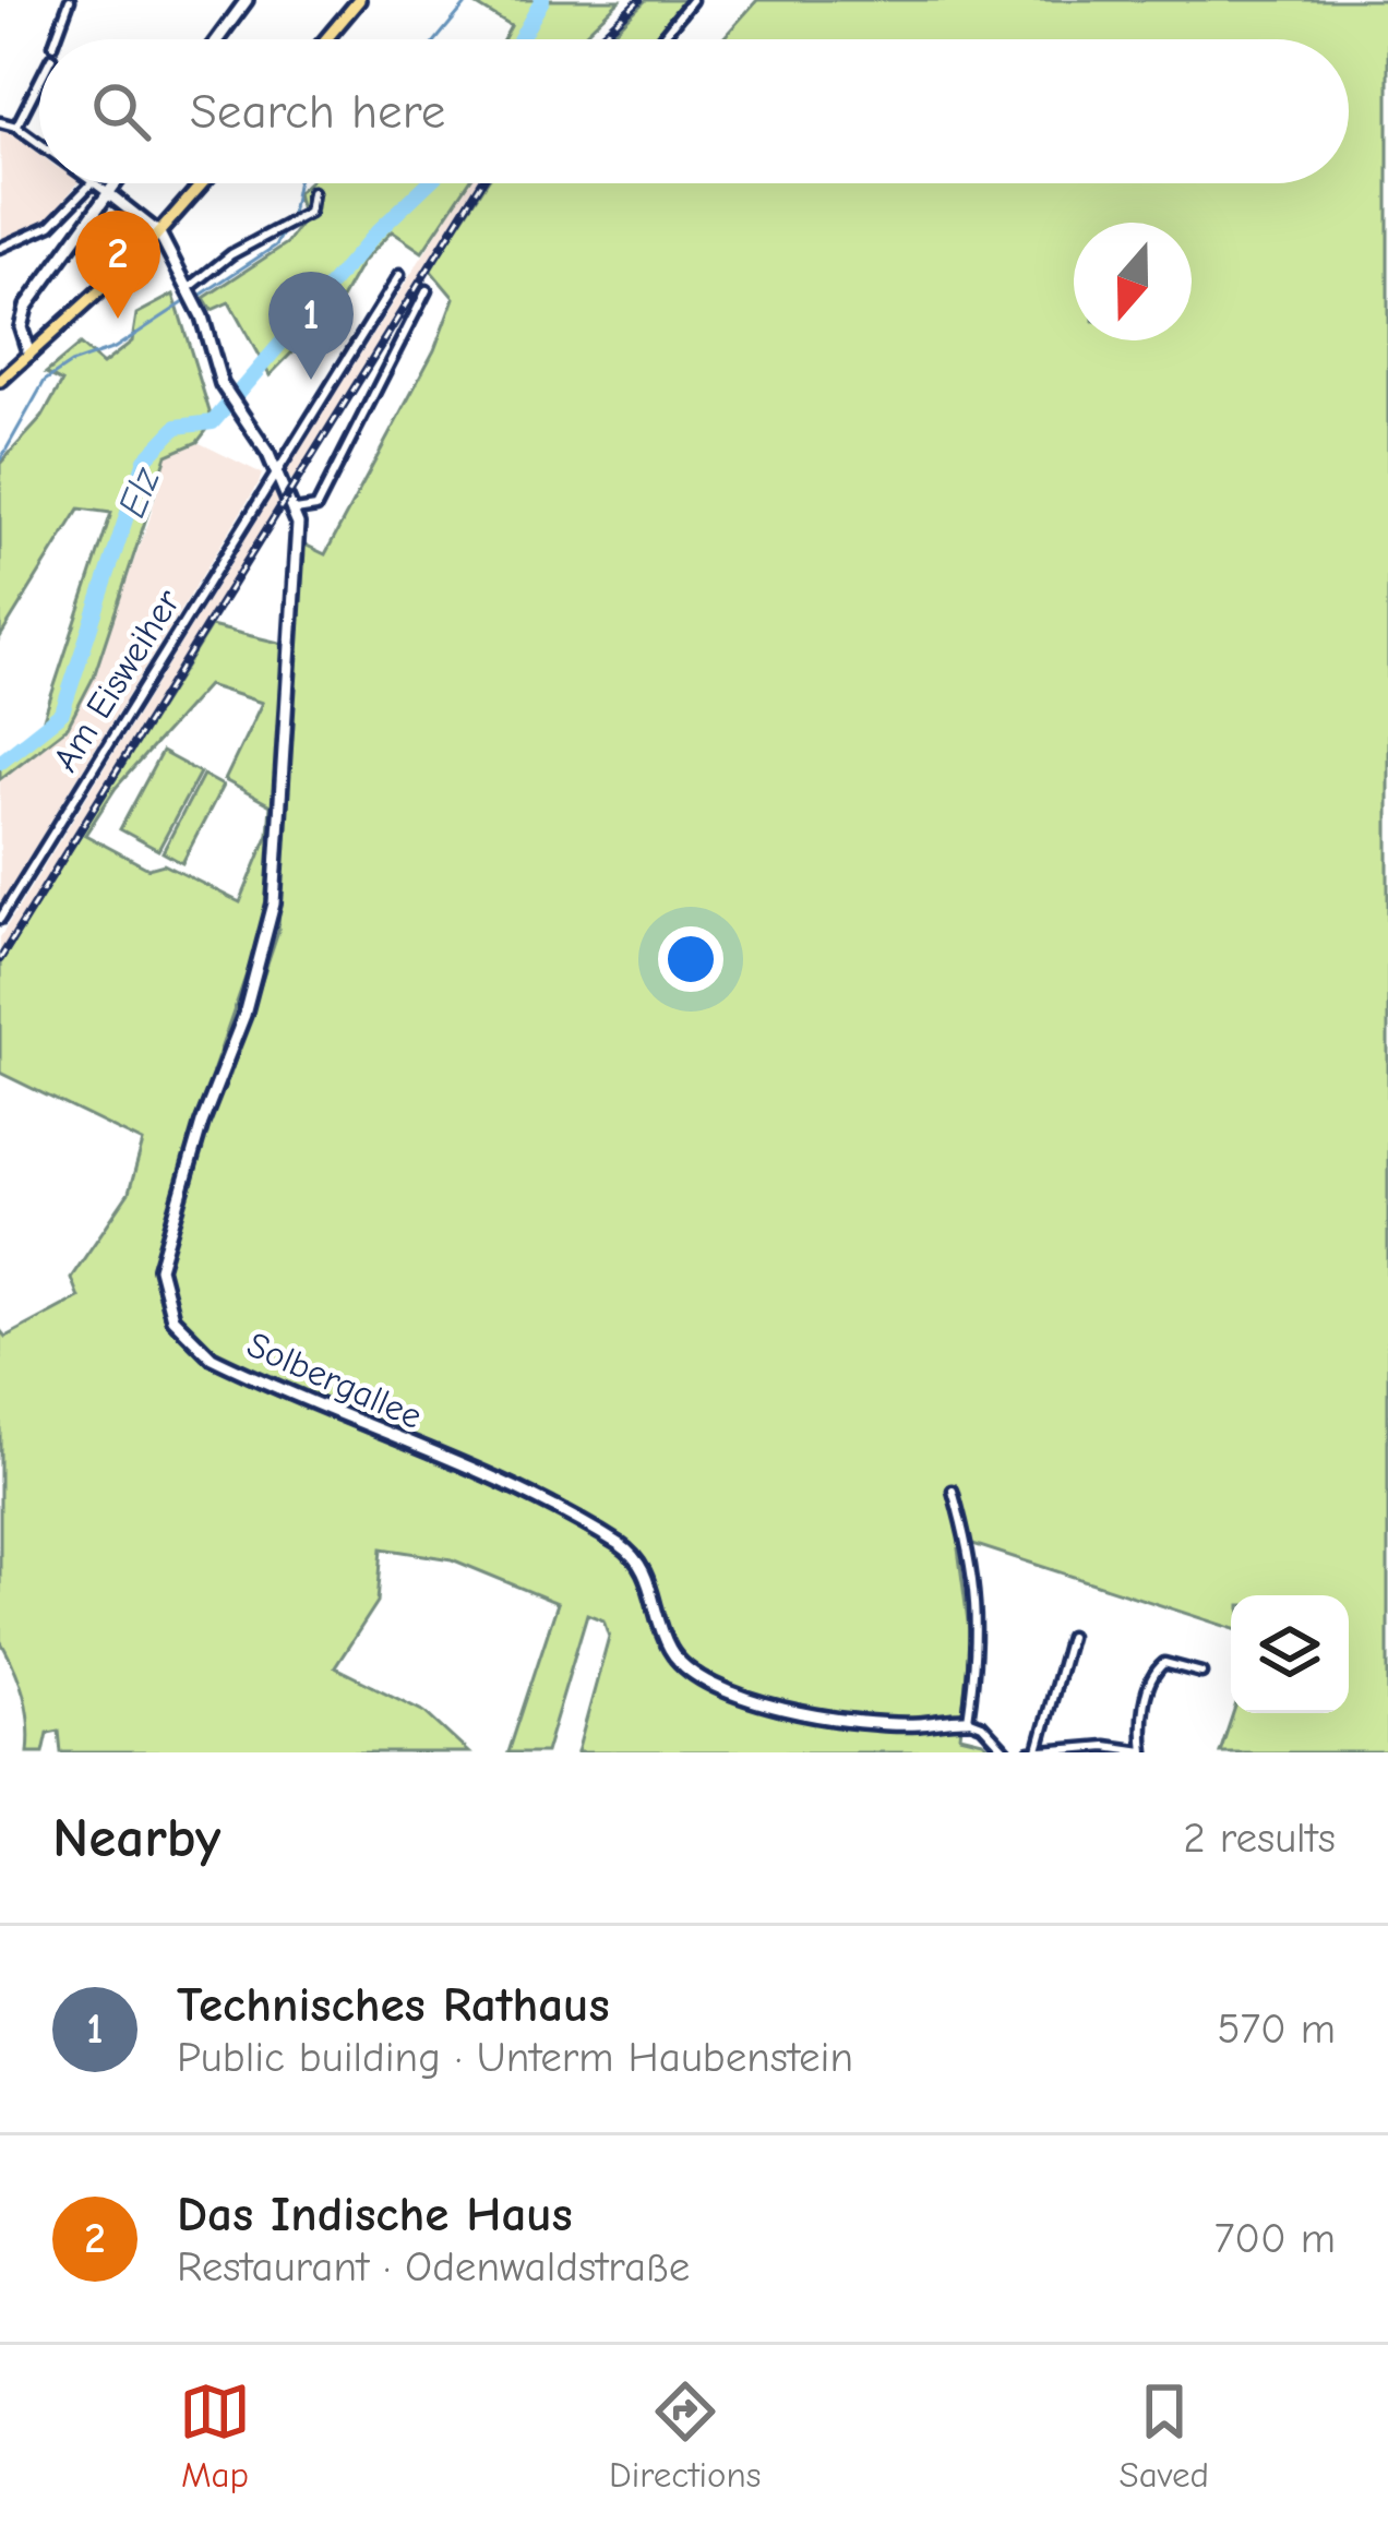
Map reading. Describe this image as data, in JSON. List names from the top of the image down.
{
  "streets": {
    "street": ["Am Eisweiher", "Solbergallee"]
  },
  "crossings": [
    ["Am Eisweiher", "Solbergallee"]
  ],
  "water": ["Elz"],
  "north": "bottom",
  "page": {
    "search": "Search here",
    "pins": ["2", "1"],
    "heading": ["Nearby", "2 results"],
    "list": [
      {
        "mark": "1",
        "name": "Technisches Rathaus",
        "note": "Public building · Unterm Haubenstein",
        "value": "570 m"
      },
      {
        "mark": "2",
        "name": "Das Indische Haus",
        "note": "Restaurant · Odenwaldstraße",
        "value": "700 m"
      }
    ],
    "nav": ["Map", "Directions", "Saved"]
  }
}
